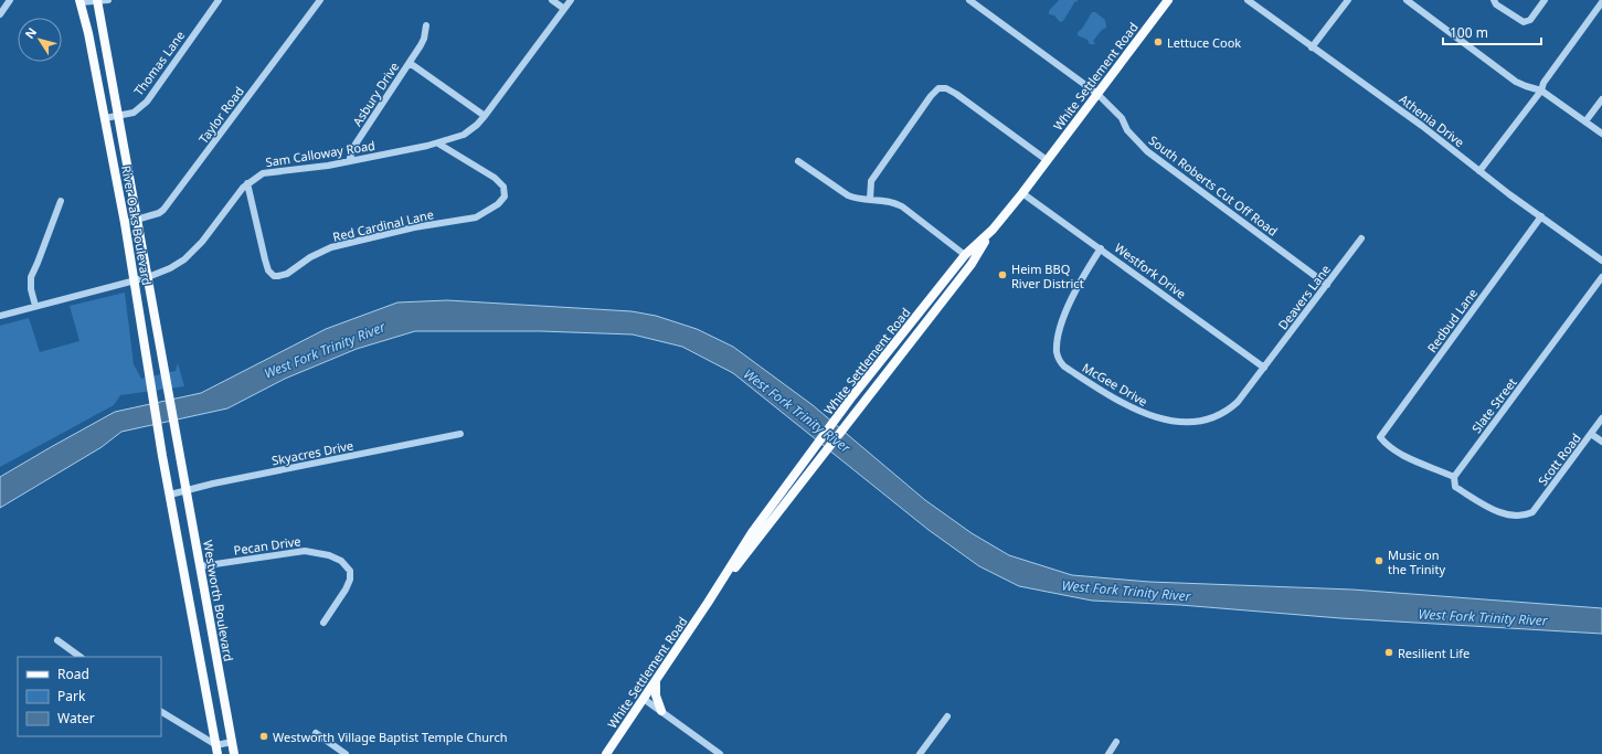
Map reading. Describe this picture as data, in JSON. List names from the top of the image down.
{
  "streets": {
    "main road": ["White Settlement Road", "River Oaks Boulevard", "Westworth Boulevard"],
    "street": [
      "Thomas Lane",
      "Asbury Drive",
      "Taylor Road",
      "Athenia Drive",
      "Sam Calloway Road",
      "South Roberts Cut Off Road",
      "Red Cardinal Lane",
      "Westfork Drive",
      "Deavers Lane",
      "Redbud Lane",
      "McGee Drive",
      "Slate Street",
      "Skyacres Drive",
      "Scott Road",
      "Pecan Drive"
    ]
  },
  "crossings": [
    ["Thomas Lane", "River Oaks Boulevard"],
    ["White Settlement Road", "South Roberts Cut Off Road"],
    ["White Settlement Road", "Westfork Drive"],
    ["Asbury Drive", "Sam Calloway Road"],
    ["Taylor Road", "River Oaks Boulevard"],
    ["Athenia Drive", "Redbud Lane"],
    ["Sam Calloway Road", "River Oaks Boulevard"],
    ["Sam Calloway Road", "Red Cardinal Lane"],
    ["South Roberts Cut Off Road", "Deavers Lane"],
    ["River Oaks Boulevard", "Skyacres Drive"],
    ["River Oaks Boulevard", "Westworth Boulevard"],
    ["Westfork Drive", "Deavers Lane"],
    ["Westfork Drive", "McGee Drive"],
    ["Deavers Lane", "McGee Drive"],
    ["Redbud Lane", "Slate Street"],
    ["Redbud Lane", "Scott Road"],
    ["Slate Street", "Scott Road"],
    ["Skyacres Drive", "Westworth Boulevard"],
    ["Pecan Drive", "Westworth Boulevard"]
  ],
  "water": ["West Fork Trinity River"],
  "places": [
    "Lettuce Cook",
    "Heim BBQ River District",
    "Music on the Trinity",
    "Resilient Life",
    "Westworth Village Baptist Temple Church"
  ],
  "legend": ["Road", "Park", "Water"],
  "scale_bar": "100 m",
  "north": "top left"
}
